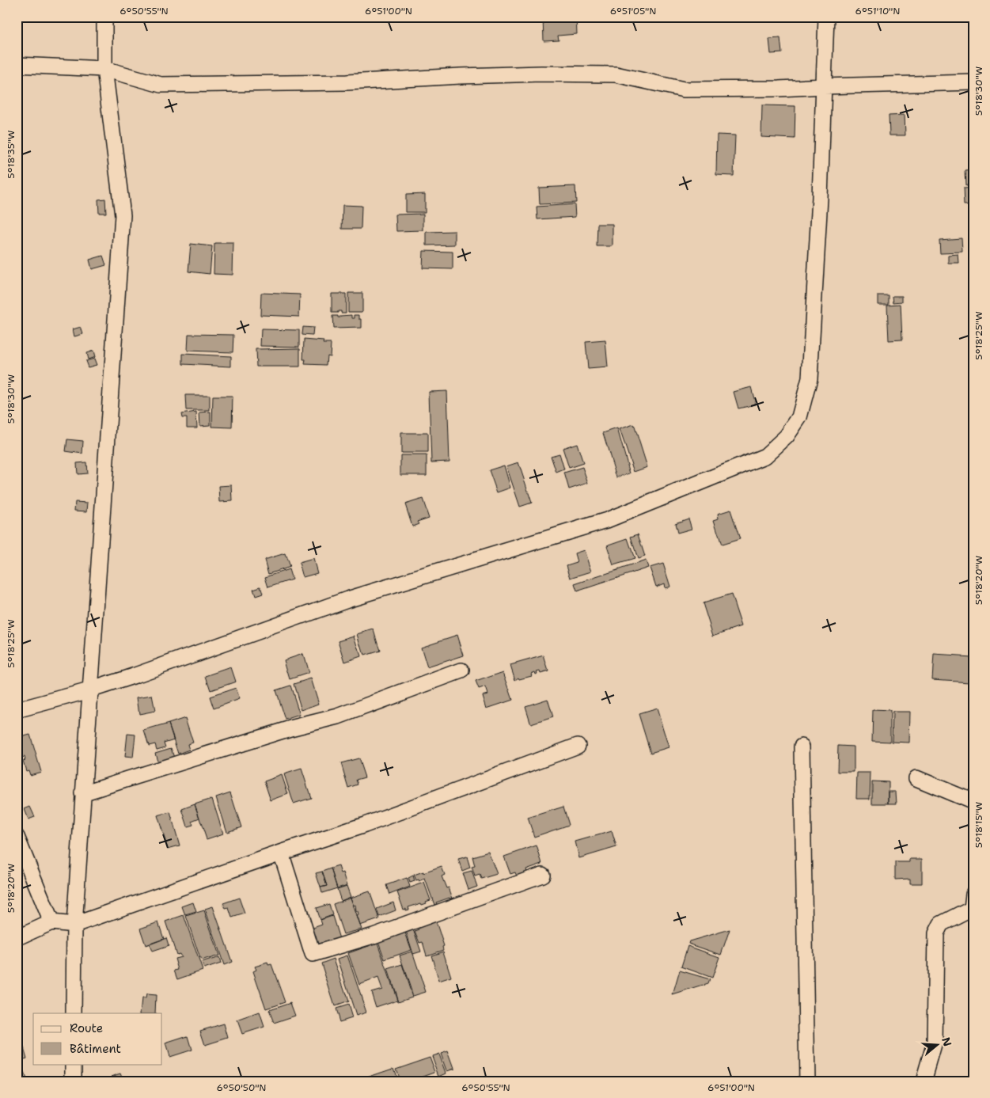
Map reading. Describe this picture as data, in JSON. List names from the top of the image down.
{
  "legend": ["Route", "Bâtiment"],
  "north": "right",
  "coordinates": [
    "6°50'55\"N",
    "6°51'00\"N",
    "6°51'05\"N",
    "6°51'10\"N",
    "5°18'30\"W",
    "5°18'35\"W",
    "5°18'25\"W",
    "5°18'20\"W",
    "5°18'15\"W",
    "6°50'50\"N"
  ]
}
